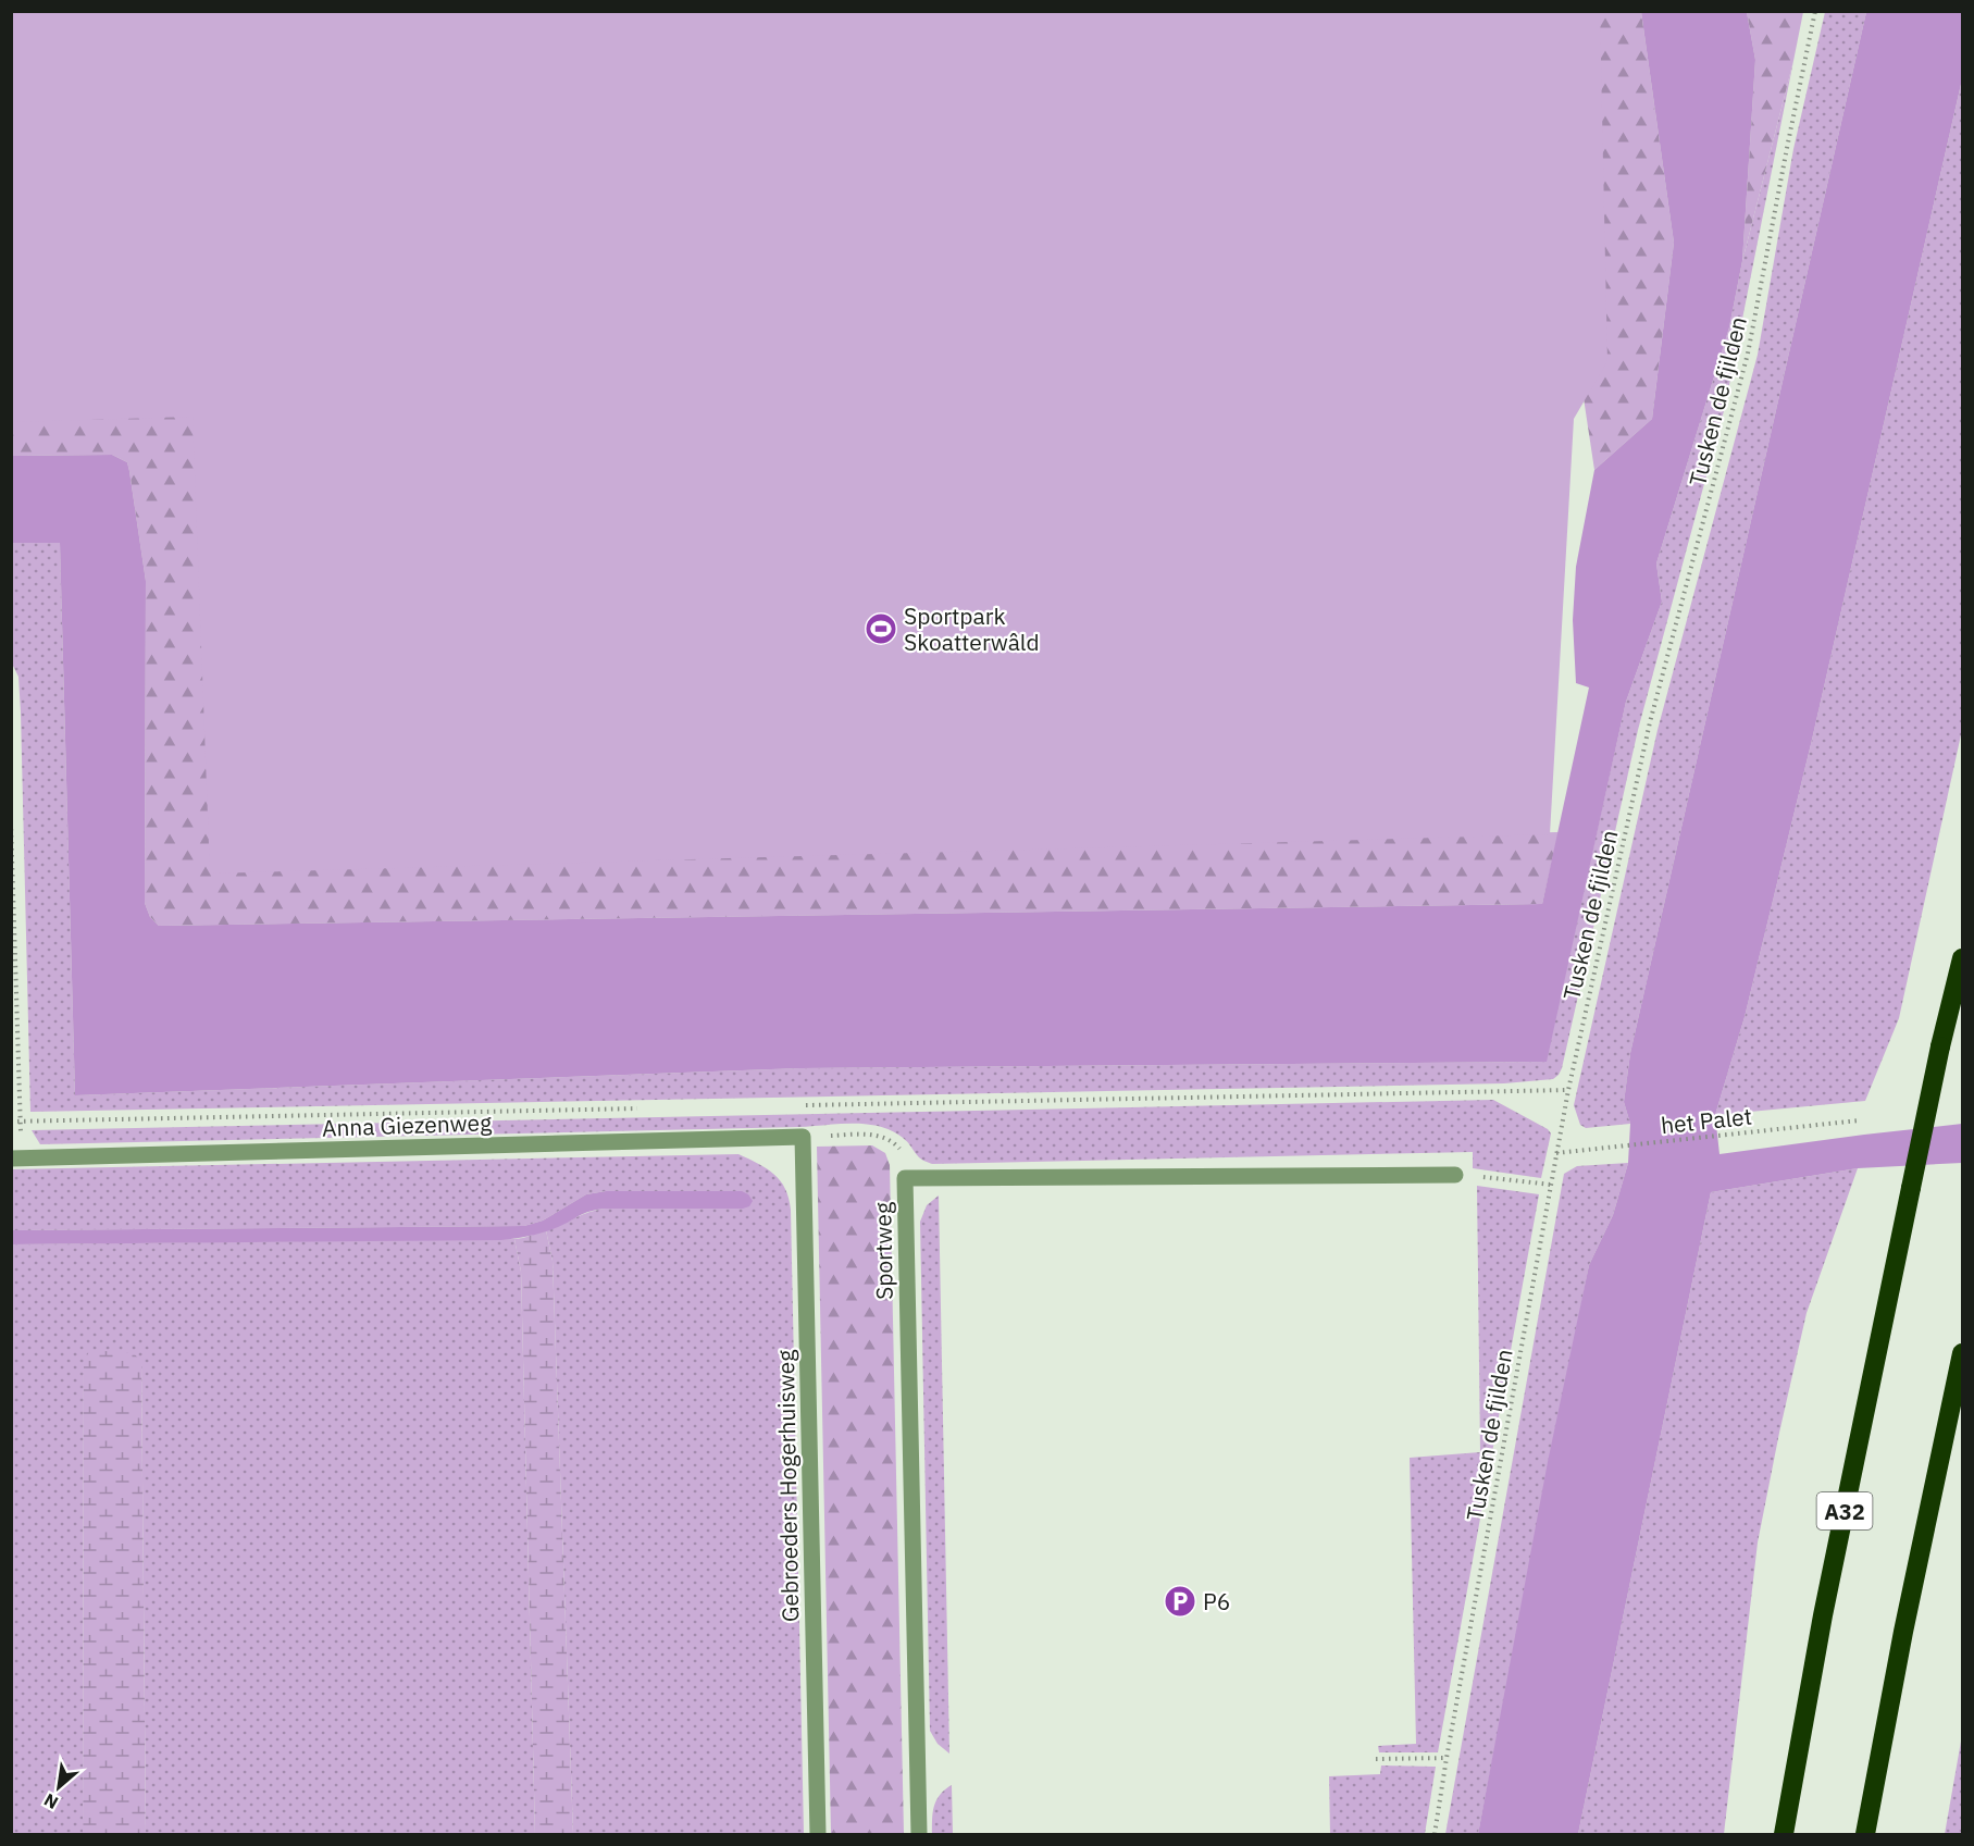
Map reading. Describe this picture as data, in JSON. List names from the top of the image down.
{
  "streets": {
    "highway": ["A32"],
    "street": ["Anna Giezenweg", "Sportweg", "Gebroeders Hogerhuisweg"],
    "path": ["Tusken de fjilden", "het Palet"]
  },
  "crossings": [
    ["Tusken de fjilden", "het Palet"],
    ["Anna Giezenweg", "Gebroeders Hogerhuisweg"]
  ],
  "places": {
    "sports": ["Sportpark Skoatterwâld"],
    "parking": ["P6"]
  },
  "north": "bottom left"
}
